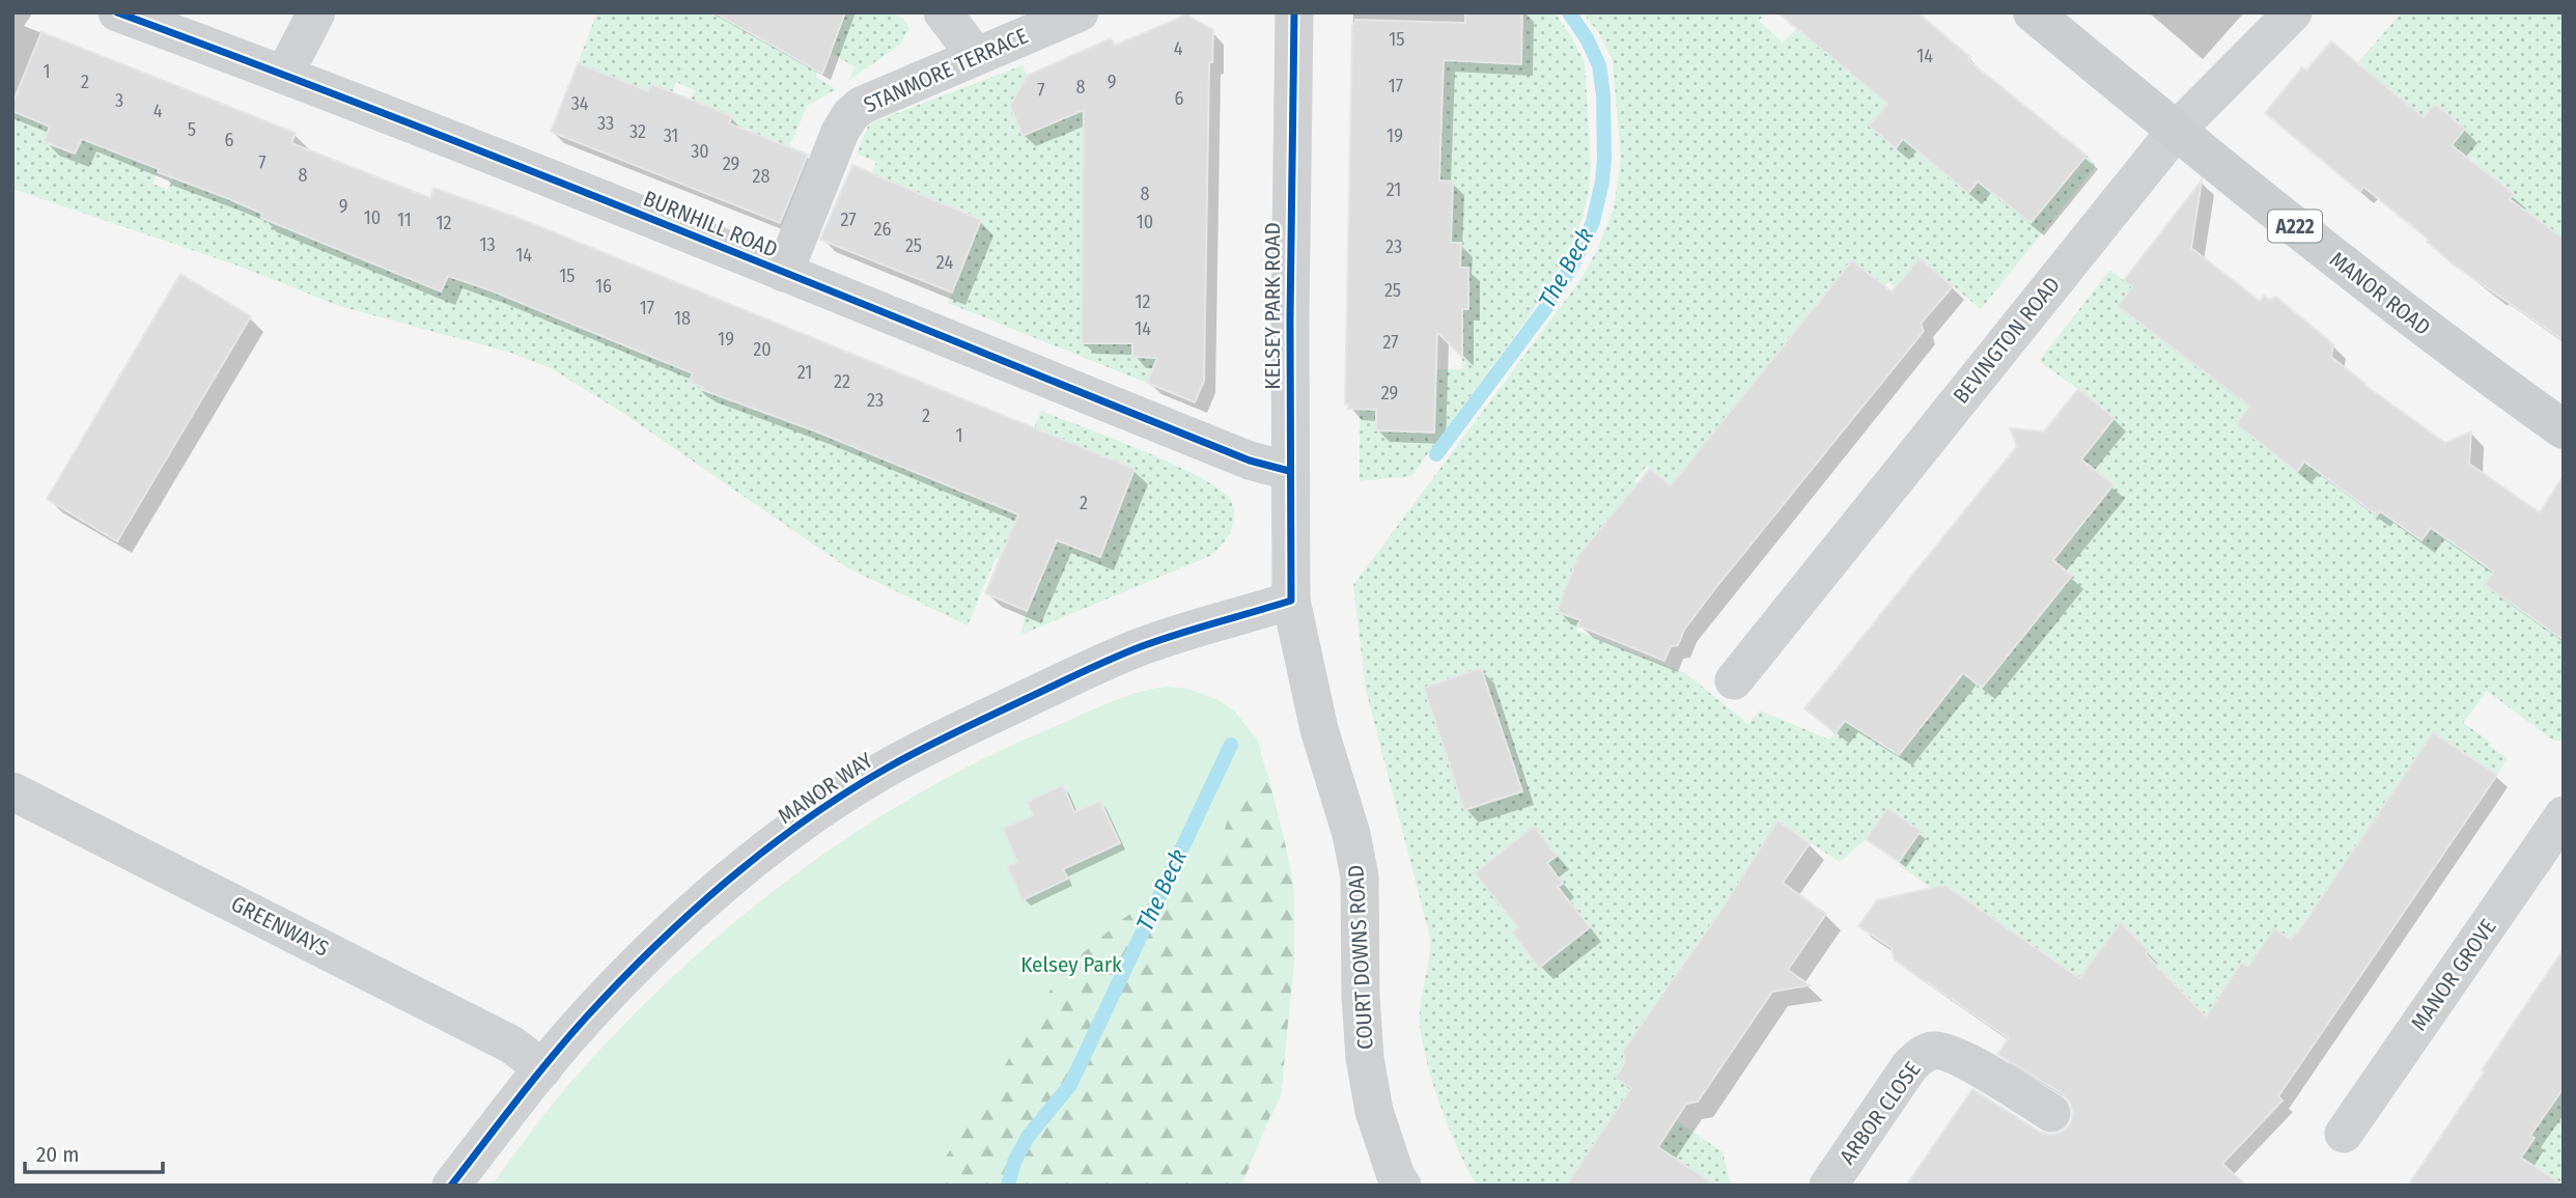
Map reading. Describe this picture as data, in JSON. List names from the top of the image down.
{
  "streets": {
    "main road": ["A222", "MANOR ROAD"],
    "street": [
      "STANMORE TERRACE",
      "BURNHILL ROAD",
      "KELSEY PARK ROAD",
      "BEVINGTON ROAD",
      "MANOR WAY",
      "GREENWAYS",
      "COURT DOWNS ROAD",
      "MANOR GROVE",
      "ARBOR CLOSE"
    ]
  },
  "crossings": [
    ["STANMORE TERRACE", "BURNHILL ROAD"],
    ["BURNHILL ROAD", "KELSEY PARK ROAD"],
    ["MANOR ROAD", "BEVINGTON ROAD"],
    ["KELSEY PARK ROAD", "MANOR WAY"],
    ["KELSEY PARK ROAD", "COURT DOWNS ROAD"],
    ["MANOR WAY", "GREENWAYS"],
    ["MANOR WAY", "COURT DOWNS ROAD"]
  ],
  "water": ["The Beck"],
  "parks": ["Kelsey Park"],
  "house_numbers": [
    "15",
    "4",
    "14",
    "1",
    "2",
    "9",
    "17",
    "8",
    "7",
    "6",
    "3",
    "34",
    "4",
    "33",
    "5",
    "32",
    "31",
    "19",
    "6",
    "30",
    "7",
    "29",
    "8",
    "28",
    "21",
    "8",
    "9",
    "10",
    "11",
    "27",
    "10",
    "12",
    "26",
    "13",
    "25",
    "23",
    "14",
    "24",
    "15",
    "16",
    "25",
    "12",
    "17",
    "18",
    "14",
    "19",
    "27",
    "20",
    "21",
    "22",
    "29",
    "23",
    "2",
    "1",
    "2"
  ],
  "scale_bar": "20 m"
}
